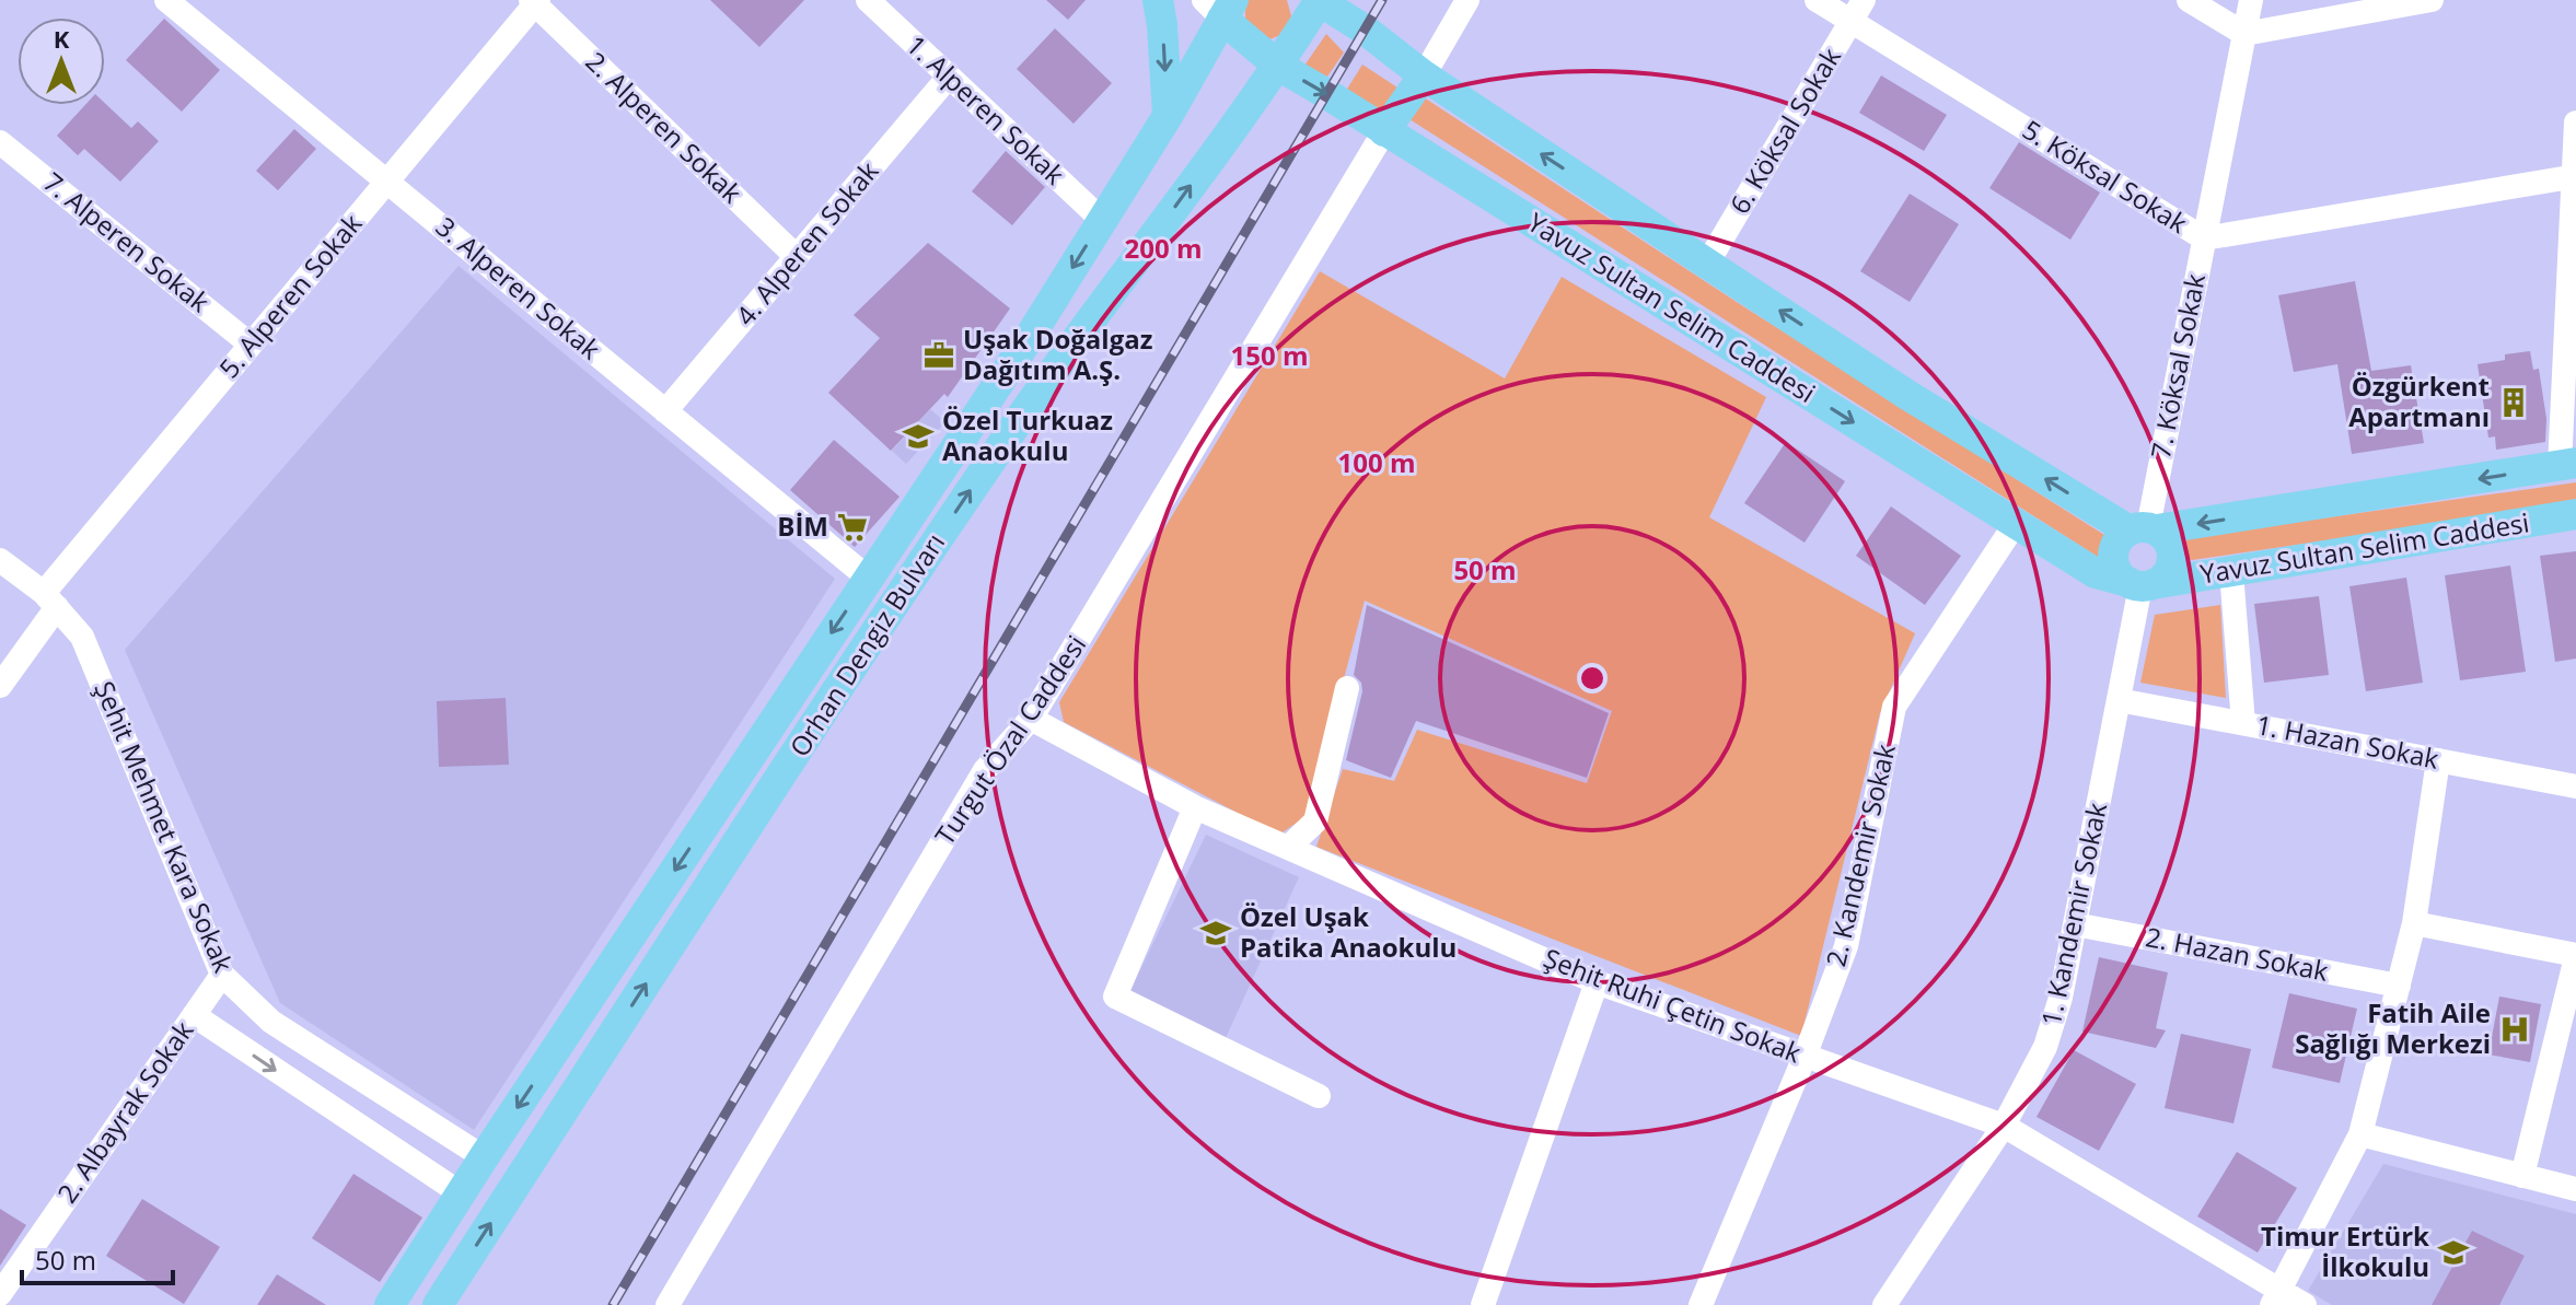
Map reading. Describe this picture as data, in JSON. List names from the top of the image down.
{
  "streets": {
    "main road": ["Yavuz Sultan Selim Caddesi", "Orhan Dengiz Bulvarı"],
    "street": [
      "1. Alperen Sokak",
      "2. Alperen Sokak",
      "6. Köksal Sokak",
      "5. Köksal Sokak",
      "7. Alperen Sokak",
      "4. Alperen Sokak",
      "3. Alperen Sokak",
      "5. Alperen Sokak",
      "7. Köksal Sokak",
      "Turgut Özal Caddesi",
      "1. Hazan Sokak",
      "Şehit Mehmet Kara Sokak",
      "2. Kandemir Sokak",
      "1. Kandemir Sokak",
      "2. Hazan Sokak",
      "Şehit Ruhi Çetin Sokak",
      "2. Albayrak Sokak"
    ]
  },
  "crossings": [
    ["1. Alperen Sokak", "4. Alperen Sokak"],
    ["1. Alperen Sokak", "Orhan Dengiz Bulvarı"],
    ["2. Alperen Sokak", "4. Alperen Sokak"],
    ["2. Alperen Sokak", "5. Alperen Sokak"],
    ["6. Köksal Sokak", "5. Köksal Sokak"],
    ["6. Köksal Sokak", "Yavuz Sultan Selim Caddesi"],
    ["5. Köksal Sokak", "7. Köksal Sokak"],
    ["7. Alperen Sokak", "5. Alperen Sokak"],
    ["4. Alperen Sokak", "3. Alperen Sokak"],
    ["3. Alperen Sokak", "5. Alperen Sokak"],
    ["3. Alperen Sokak", "Orhan Dengiz Bulvarı"],
    ["5. Alperen Sokak", "Şehit Mehmet Kara Sokak"],
    ["Yavuz Sultan Selim Caddesi", "7. Köksal Sokak"],
    ["Yavuz Sultan Selim Caddesi", "Orhan Dengiz Bulvarı"],
    ["Yavuz Sultan Selim Caddesi", "Turgut Özal Caddesi"],
    ["Yavuz Sultan Selim Caddesi", "2. Kandemir Sokak"],
    ["Yavuz Sultan Selim Caddesi", "1. Kandemir Sokak"],
    ["7. Köksal Sokak", "1. Kandemir Sokak"],
    ["Orhan Dengiz Bulvarı", "Şehit Mehmet Kara Sokak"],
    ["Turgut Özal Caddesi", "Şehit Ruhi Çetin Sokak"],
    ["1. Hazan Sokak", "1. Kandemir Sokak"],
    ["Şehit Mehmet Kara Sokak", "2. Albayrak Sokak"],
    ["2. Kandemir Sokak", "Şehit Ruhi Çetin Sokak"],
    ["1. Kandemir Sokak", "2. Hazan Sokak"],
    ["1. Kandemir Sokak", "Şehit Ruhi Çetin Sokak"]
  ],
  "places": {
    "office": ["Uşak Doğalgaz Dağıtım A.Ş."],
    "building": ["Özgürkent Apartmanı"],
    "school or university": ["Özel Turkuaz Anaokulu", "Özel Uşak Patika Anaokulu", "Timur Ertürk İlkokulu"],
    "supermarket": ["BİM"],
    "hospital": ["Fatih Aile Sağlığı Merkezi"]
  },
  "scale_bar": "50 m",
  "north": "top",
  "rings": [
    "200 m",
    "150 m",
    "100 m",
    "50 m"
  ]
}
